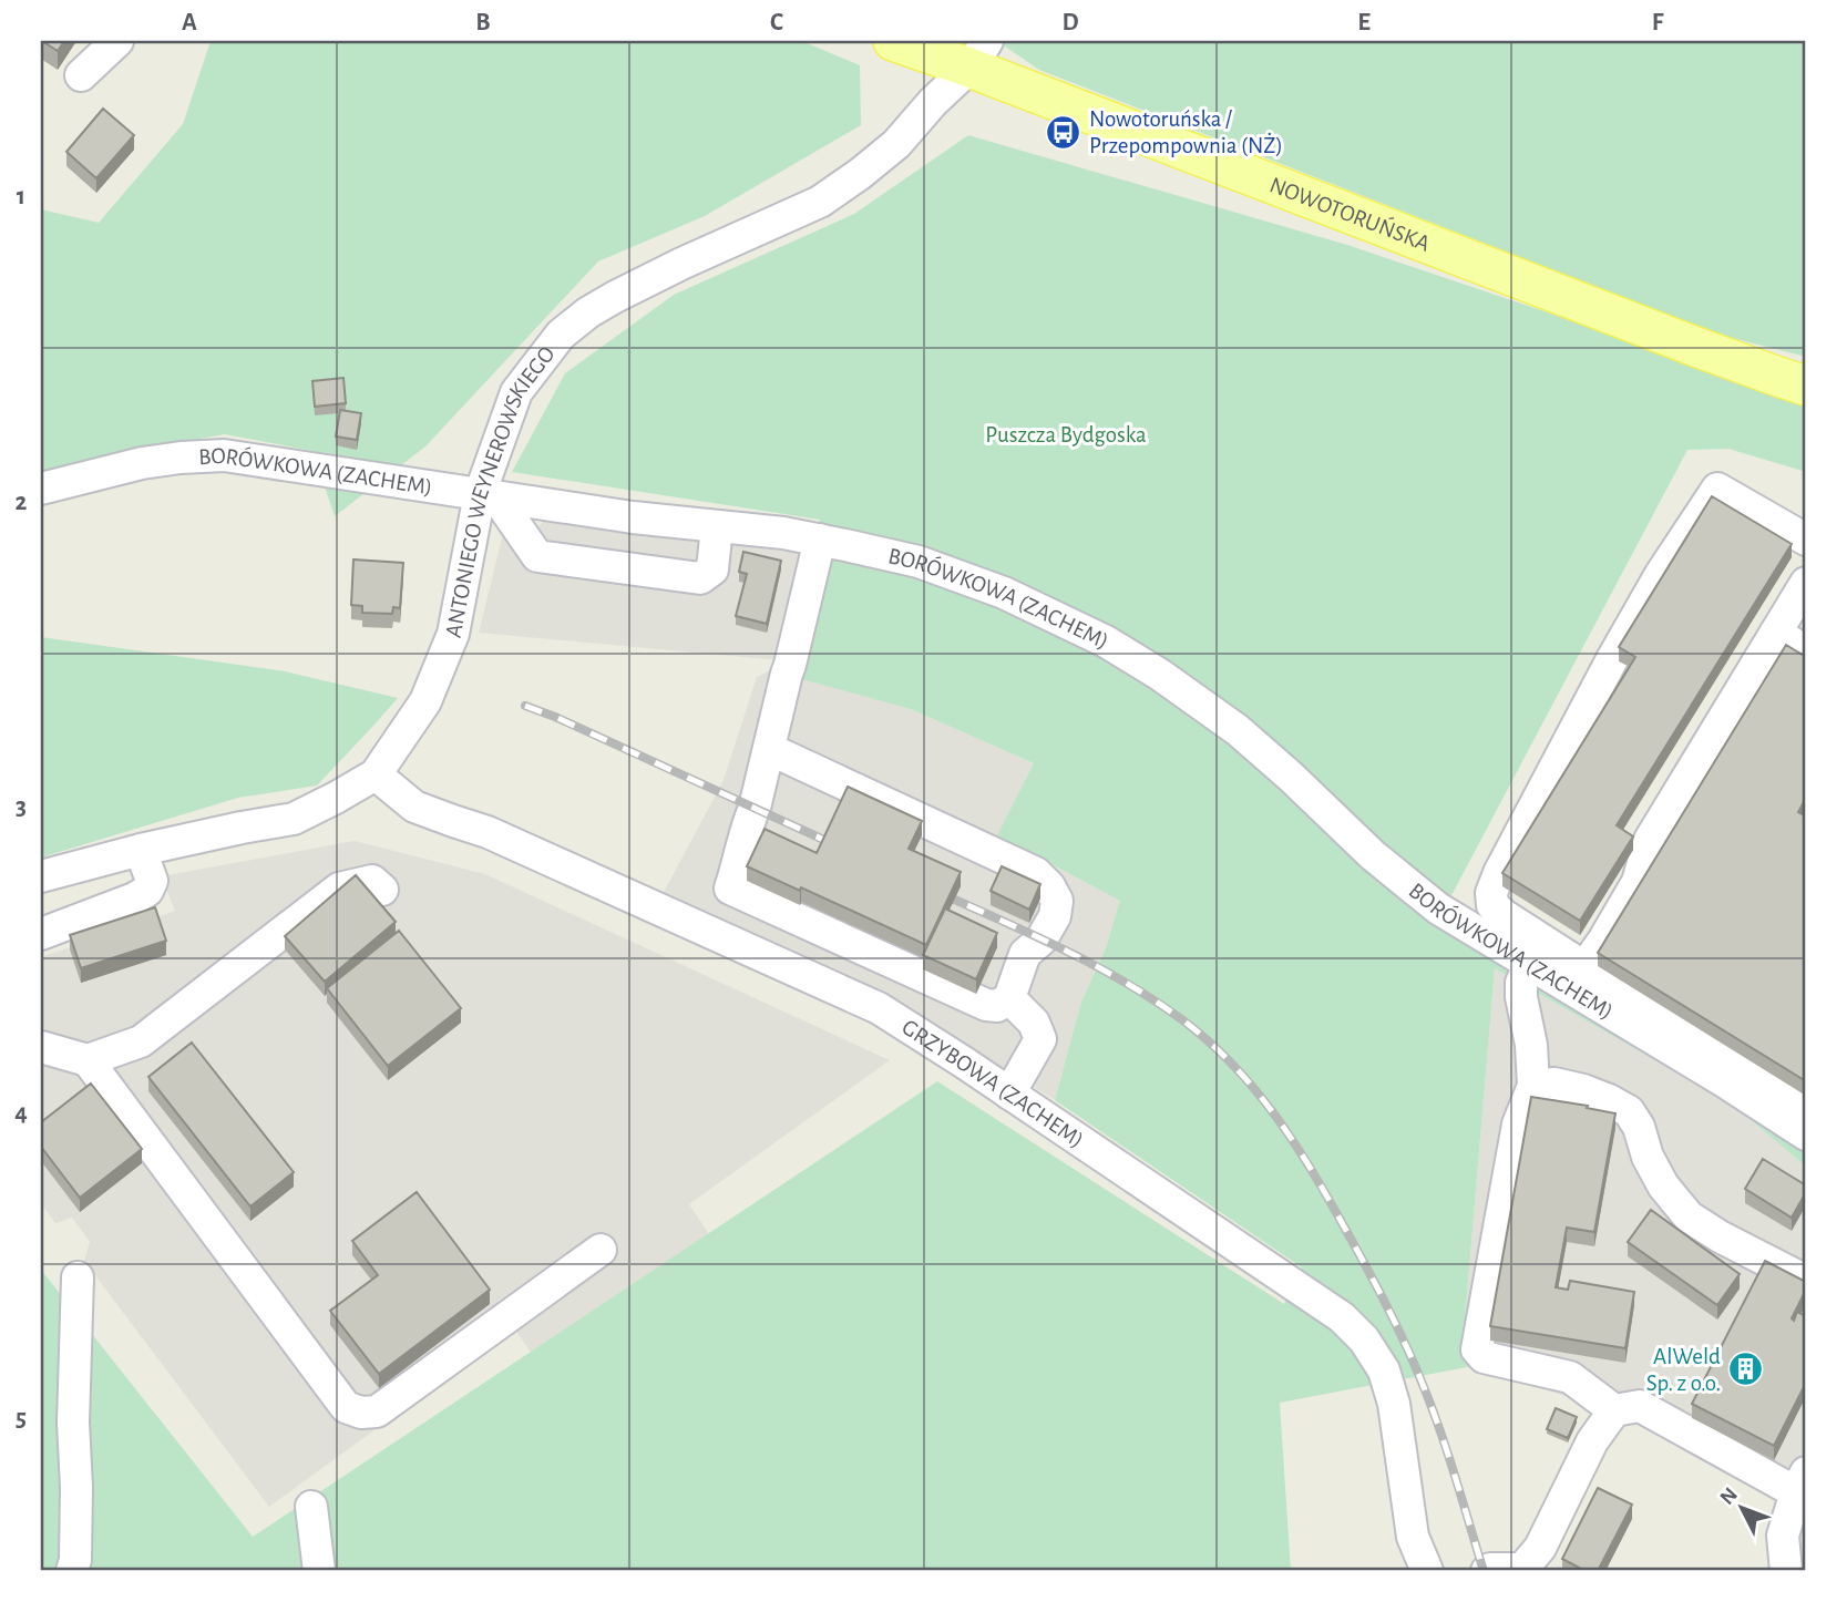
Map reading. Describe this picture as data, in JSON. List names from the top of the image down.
{
  "streets": {
    "main road": ["NOWOTORUŃSKA"],
    "street": ["BORÓWKOWA (ZACHEM)", "ANTONIEGO WEYNEROWSKIEGO", "GRZYBOWA (ZACHEM)"]
  },
  "crossings": [
    ["NOWOTORUŃSKA", "ANTONIEGO WEYNEROWSKIEGO"],
    ["BORÓWKOWA (ZACHEM)", "ANTONIEGO WEYNEROWSKIEGO"],
    ["ANTONIEGO WEYNEROWSKIEGO", "GRZYBOWA (ZACHEM)"]
  ],
  "parks": ["Puszcza Bydgoska"],
  "places": {
    "bus stop": ["Nowotoruńska / Przepompownia (NŻ)"],
    "building": ["AlWeld Sp. z o.o."]
  },
  "north": "top left",
  "grid": {
    "columns": [
      "A",
      "B",
      "C",
      "D",
      "E",
      "F"
    ],
    "rows": [
      "1",
      "2",
      "3",
      "4",
      "5"
    ]
  }
}
